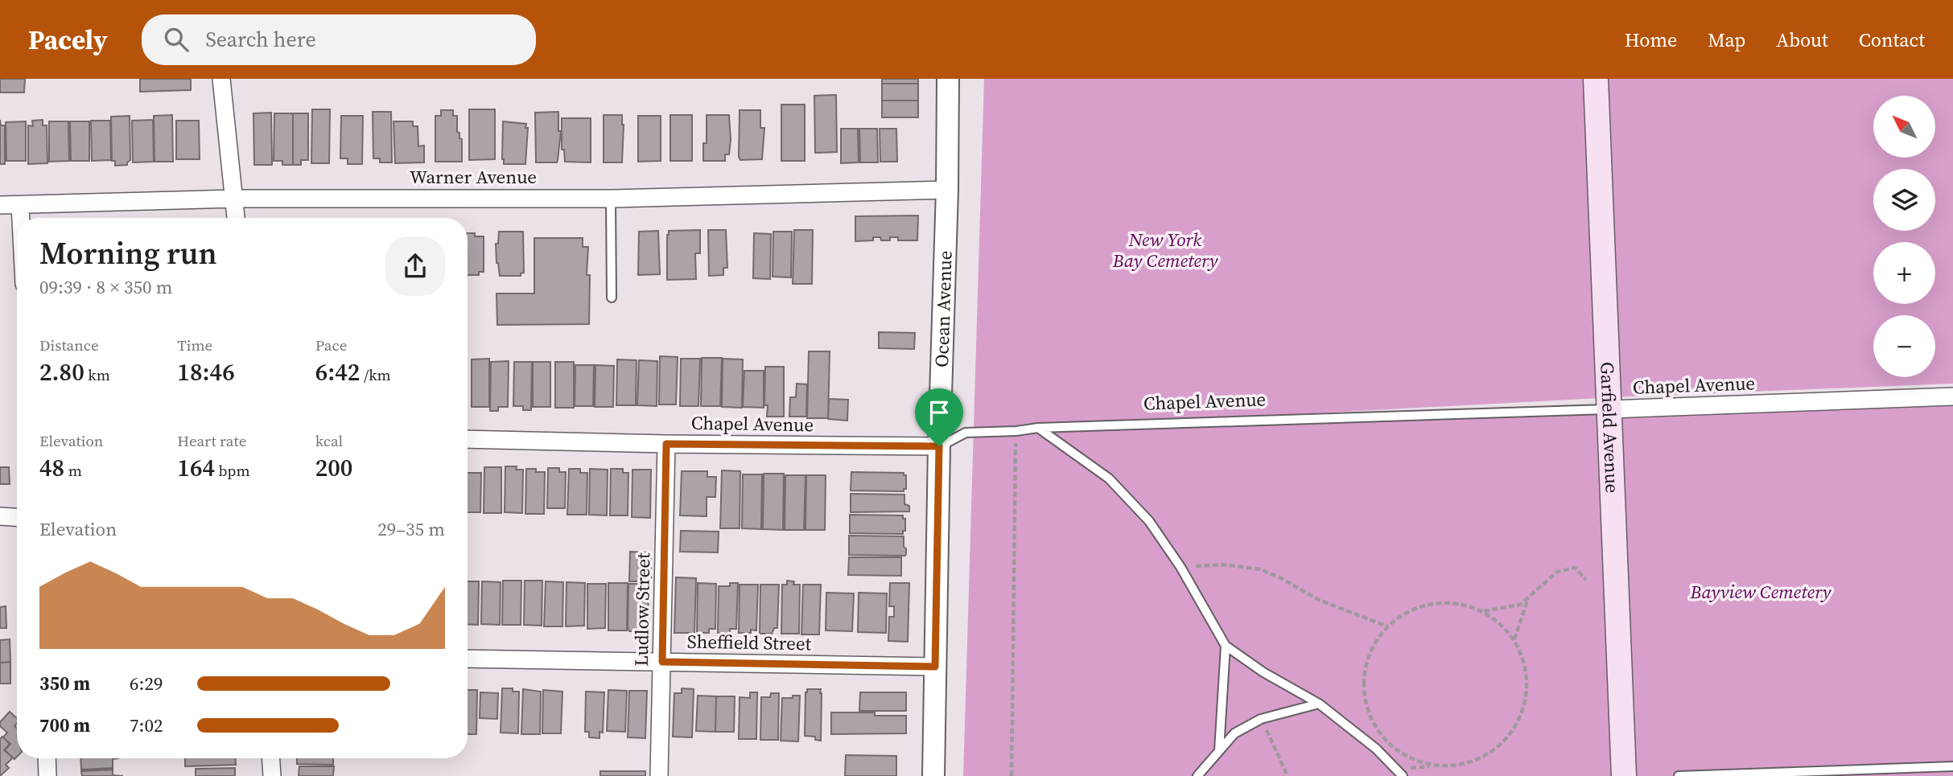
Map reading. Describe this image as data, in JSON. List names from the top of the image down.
{
  "streets": {
    "main road": ["Garfield Avenue"],
    "street": [
      "Warner Avenue",
      "Ocean Avenue",
      "Chapel Avenue",
      "Ludlow Street",
      "Sheffield Street"
    ]
  },
  "crossings": [
    ["Warner Avenue", "Ocean Avenue"],
    ["Ocean Avenue", "Chapel Avenue"],
    ["Ocean Avenue", "Sheffield Street"],
    ["Chapel Avenue", "Garfield Avenue"],
    ["Chapel Avenue", "Ludlow Street"],
    ["Ludlow Street", "Sheffield Street"]
  ],
  "parks": ["New York Bay Cemetery", "Bayview Cemetery"],
  "north": "top left",
  "page": {
    "header": "Pacely",
    "search": "Search here",
    "nav": [
      "Home",
      "Map",
      "About",
      "Contact"
    ],
    "map_buttons": ["+", "−"],
    "heading": ["Morning run", "09:39 · 8 × 350 m"],
    "stats": [
      ["Distance", "2.80 km"],
      ["Time", "18:46"],
      ["Pace", "6:42 /km"],
      ["Elevation", "48 m"],
      ["Heart rate", "164 bpm"],
      ["kcal", "200"]
    ],
    "chart": ["Elevation", "29–35 m"],
    "list": [
      {
        "name": "350 m",
        "note": "6:29"
      },
      {
        "name": "700 m",
        "note": "7:02"
      }
    ]
  }
}
